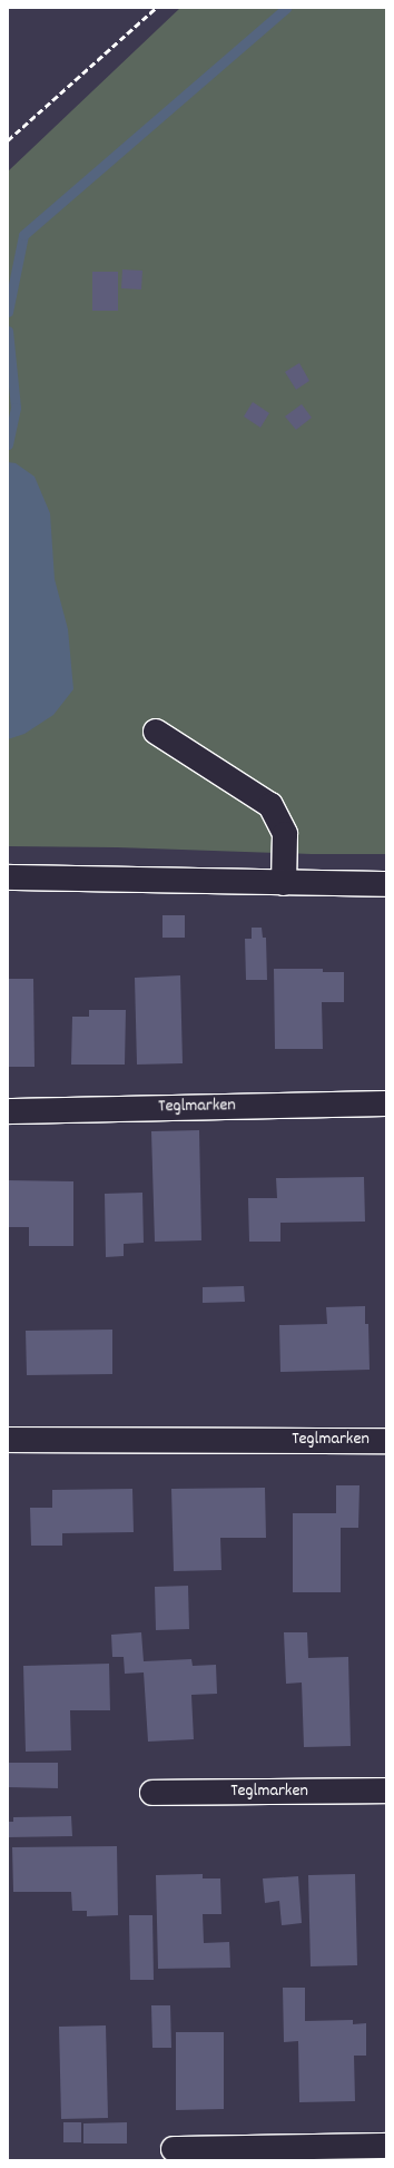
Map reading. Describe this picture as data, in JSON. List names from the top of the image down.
{
  "streets": {
    "street": ["Teglmarken"]
  }
}
